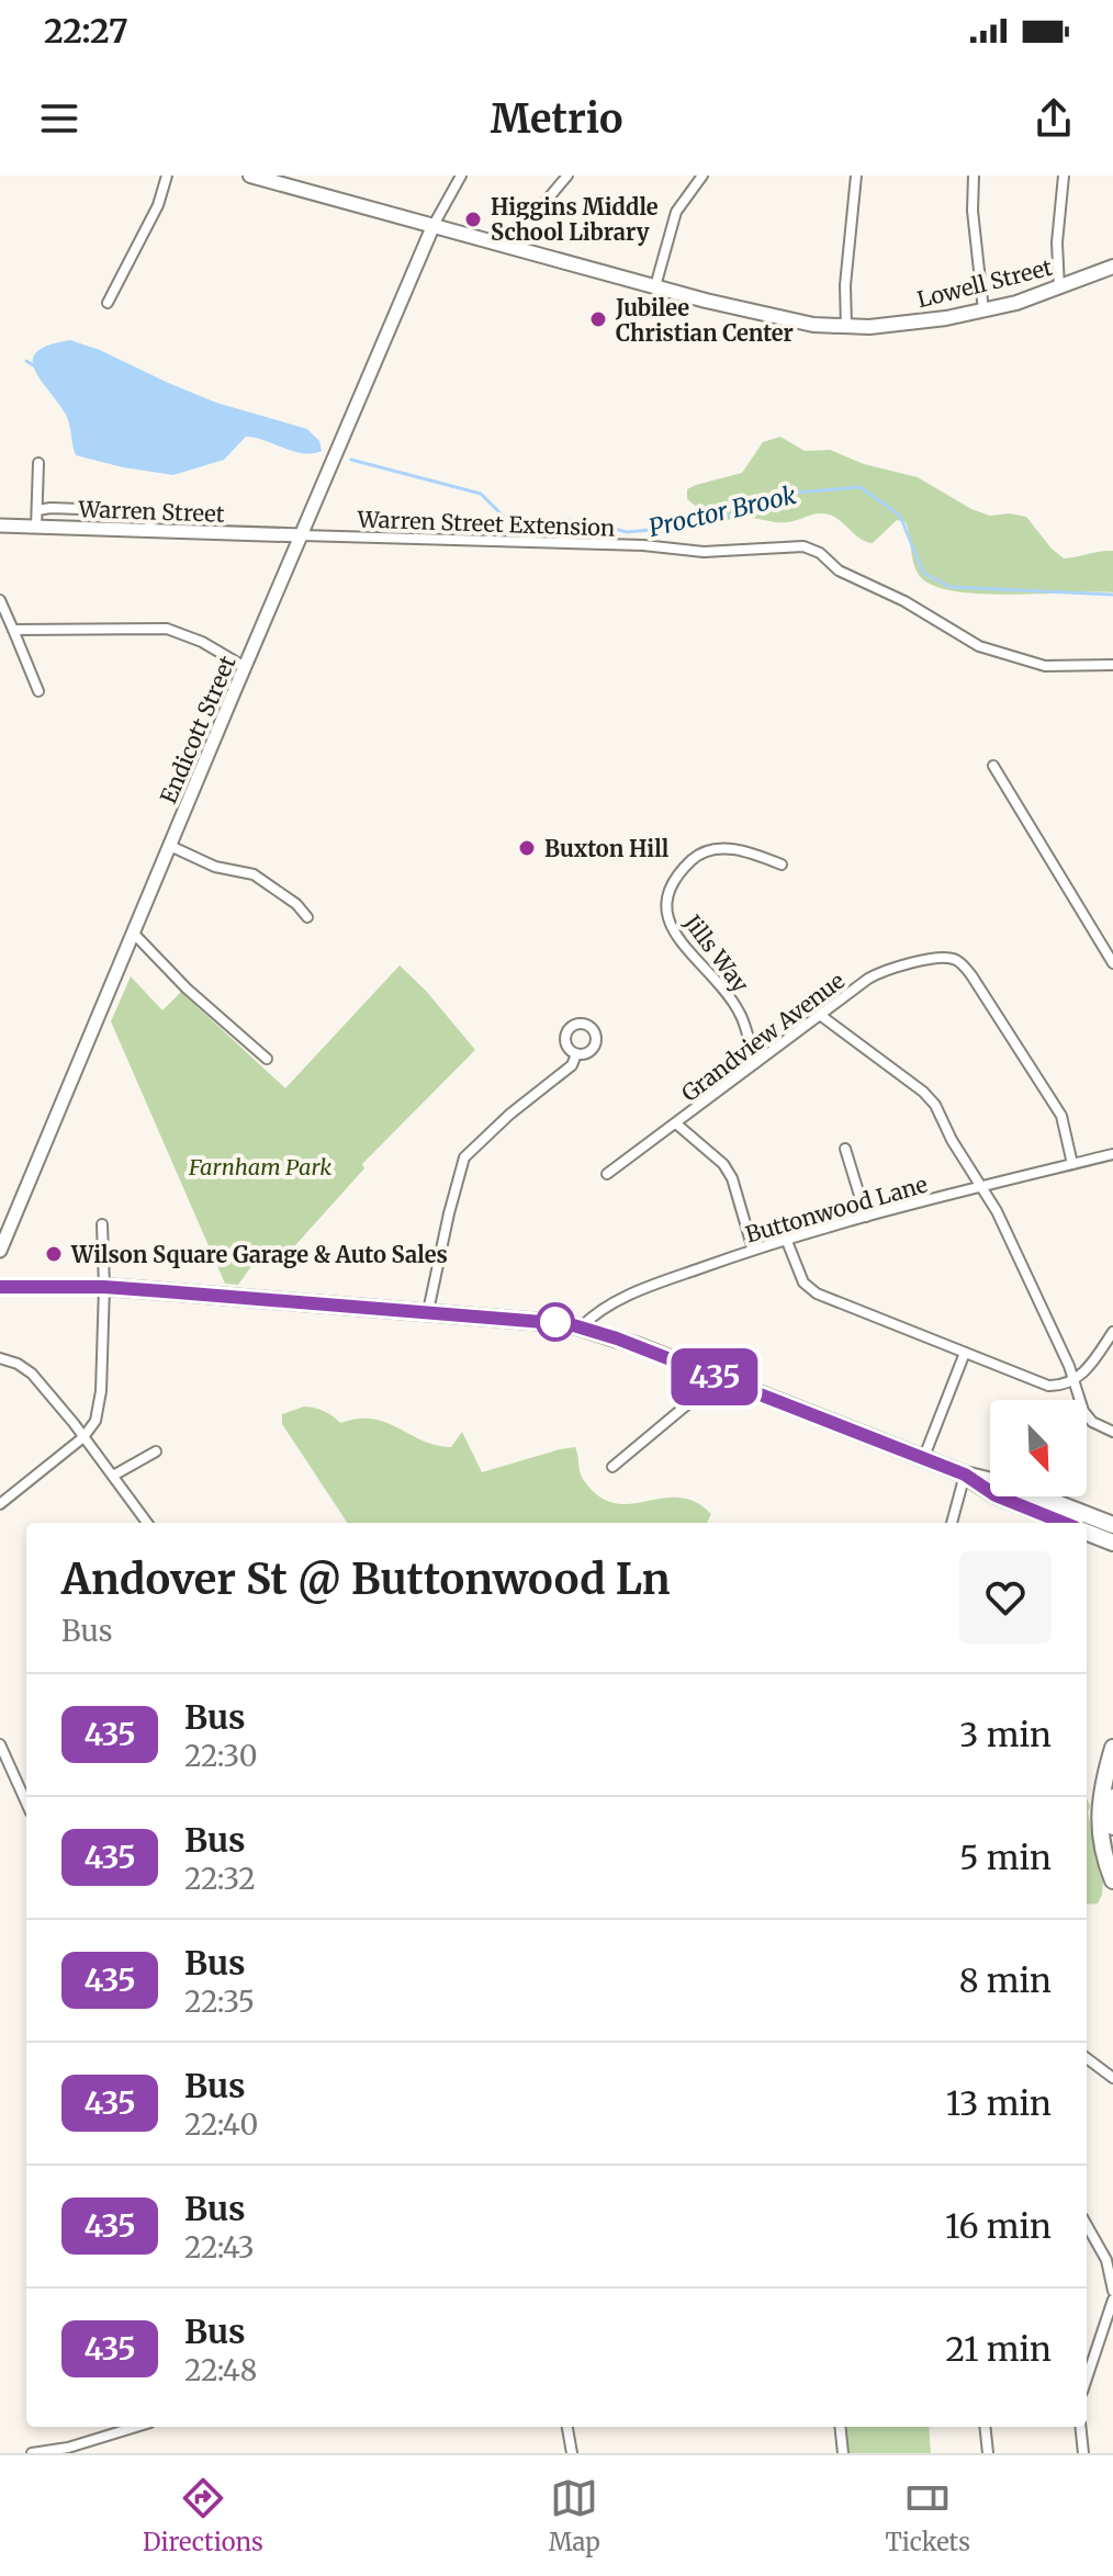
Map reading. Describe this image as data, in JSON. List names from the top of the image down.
{
  "streets": {
    "main road": ["Lowell Street"],
    "street": [
      "Warren Street",
      "Warren Street Extension",
      "Endicott Street",
      "Jills Way",
      "Grandview Avenue",
      "Buttonwood Lane"
    ]
  },
  "crossings": [
    ["Lowell Street", "Endicott Street"],
    ["Warren Street", "Warren Street Extension"],
    ["Warren Street", "Endicott Street"],
    ["Warren Street Extension", "Endicott Street"],
    ["Jills Way", "Grandview Avenue"],
    ["Grandview Avenue", "Buttonwood Lane"]
  ],
  "water": ["Proctor Brook"],
  "parks": ["Farnham Park"],
  "places": [
    "Higgins Middle School Library",
    "Jubilee Christian Center",
    "Buxton Hill",
    "Wilson Square Garage & Auto Sales"
  ],
  "lines": ["bus line 435"],
  "north": "bottom right",
  "page": {
    "status": "22:27",
    "header": "Metrio",
    "on_map": "435",
    "heading": ["Andover St @ Buttonwood Ln", "Bus"],
    "list": [
      {
        "mark": "435",
        "name": "Bus",
        "note": "22:30",
        "value": "3 min"
      },
      {
        "mark": "435",
        "name": "Bus",
        "note": "22:32",
        "value": "5 min"
      },
      {
        "mark": "435",
        "name": "Bus",
        "note": "22:35",
        "value": "8 min"
      },
      {
        "mark": "435",
        "name": "Bus",
        "note": "22:40",
        "value": "13 min"
      },
      {
        "mark": "435",
        "name": "Bus",
        "note": "22:43",
        "value": "16 min"
      },
      {
        "mark": "435",
        "name": "Bus",
        "note": "22:48",
        "value": "21 min"
      }
    ],
    "tabs": ["Directions", "Map", "Tickets"]
  }
}
